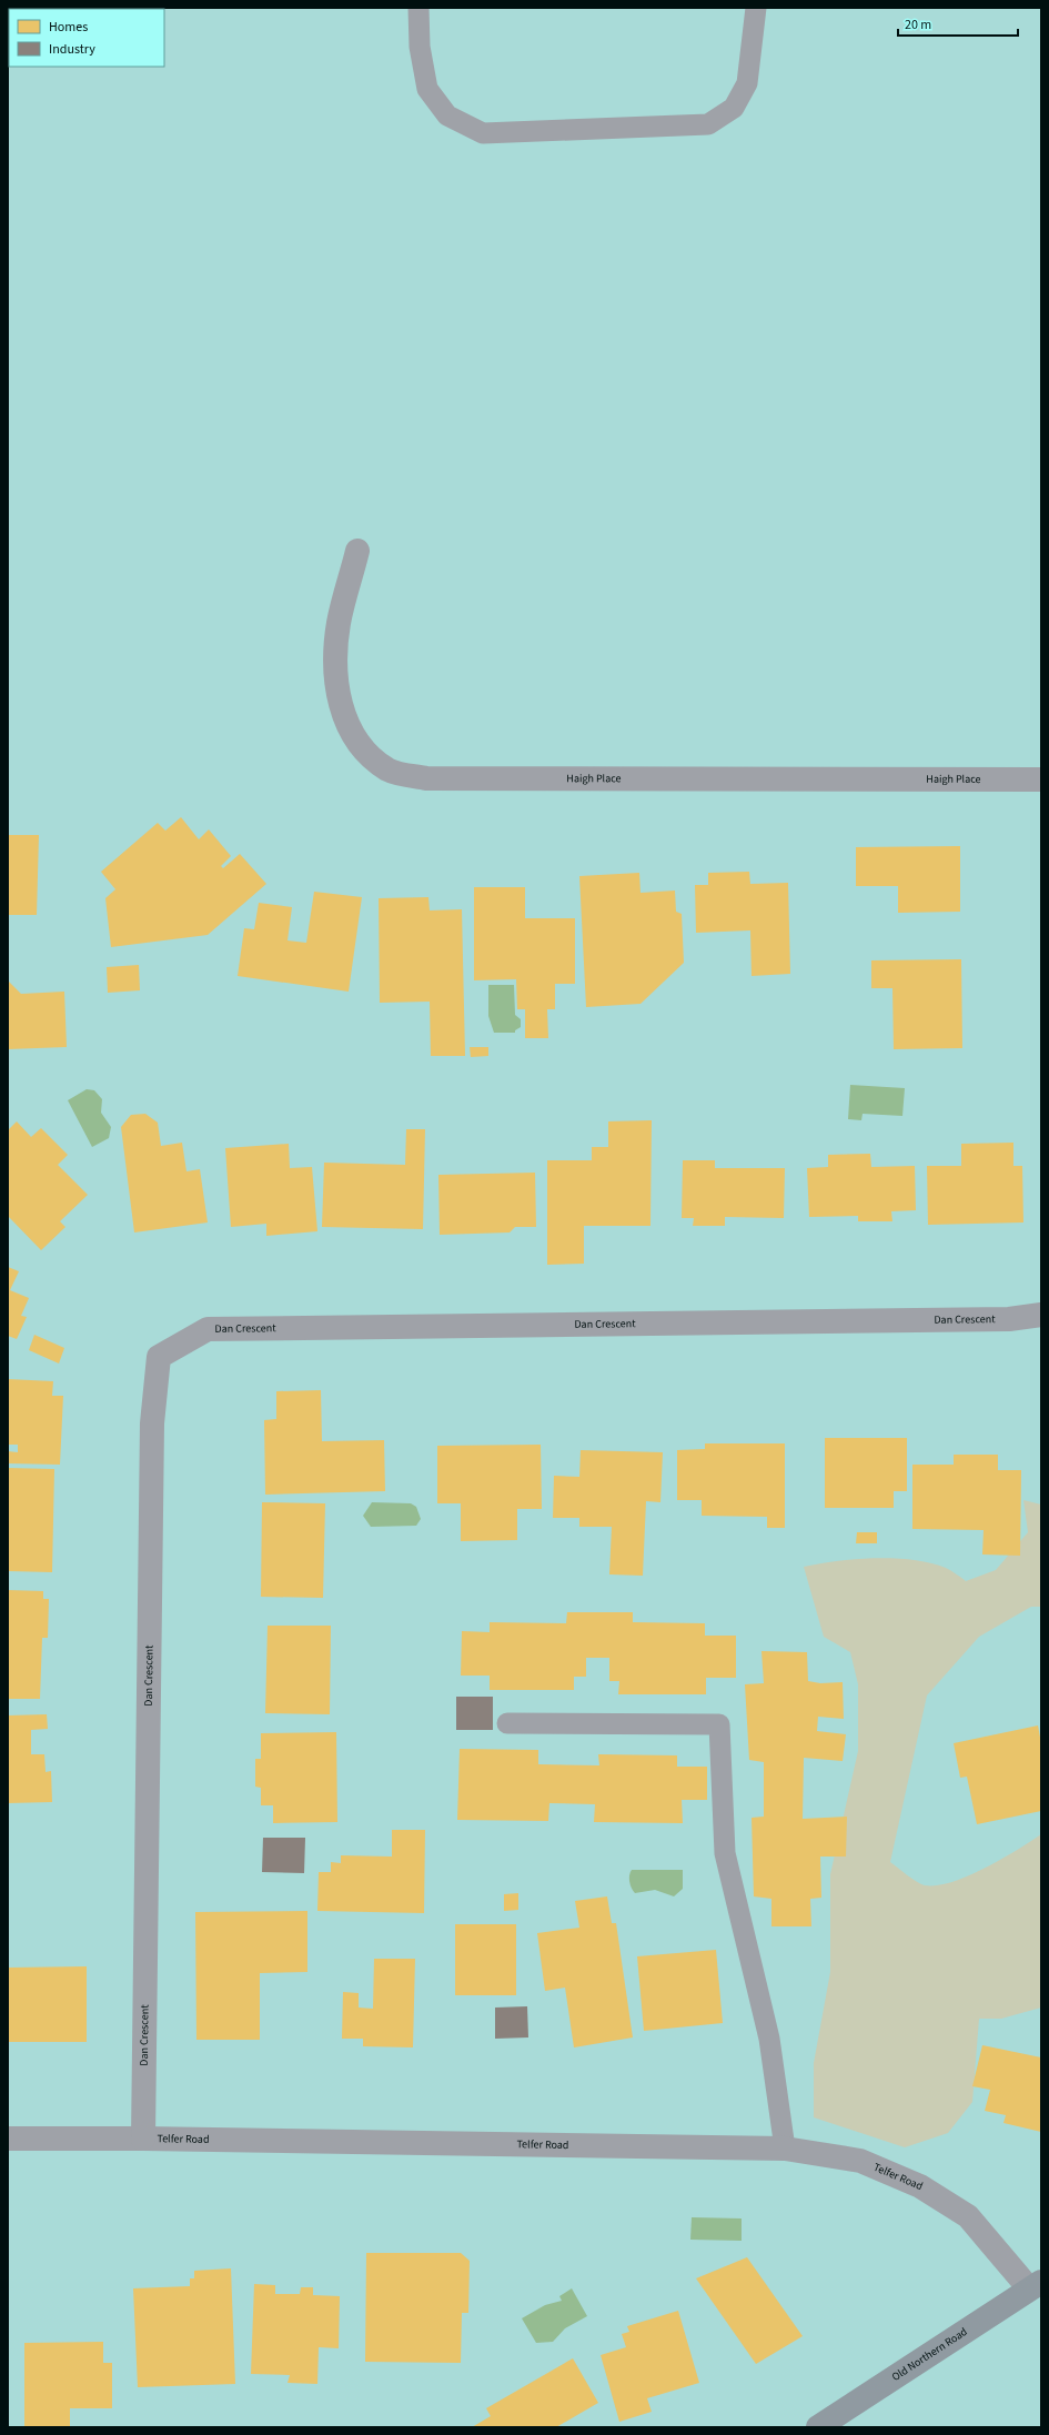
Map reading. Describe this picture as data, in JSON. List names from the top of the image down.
{
  "streets": {
    "main road": ["Old Northern Road"],
    "street": ["Haigh Place", "Dan Crescent", "Telfer Road"]
  },
  "crossings": [
    ["Dan Crescent", "Telfer Road"],
    ["Telfer Road", "Old Northern Road"]
  ],
  "legend": ["Homes", "Industry"],
  "scale_bar": "20 m"
}
